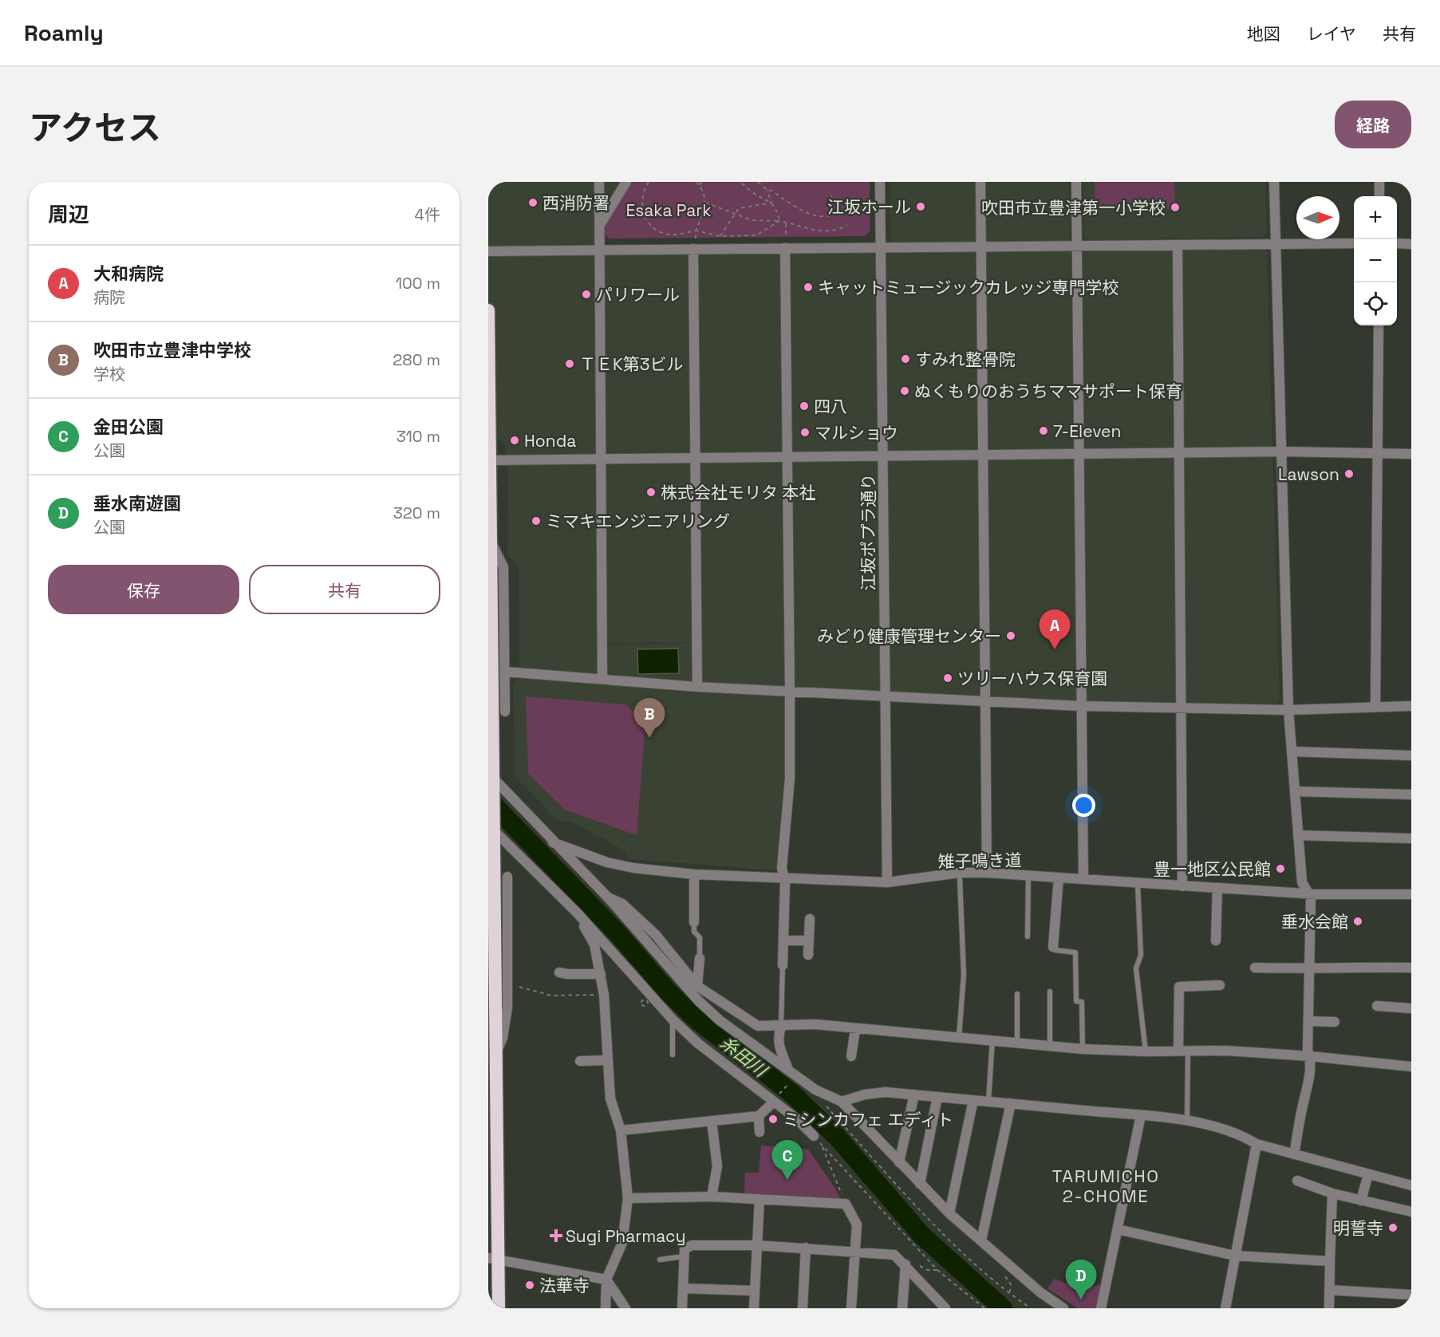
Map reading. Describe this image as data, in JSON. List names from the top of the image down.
{
  "streets": {
    "street": ["江坂ポプラ通り", "雉子鳴き道"]
  },
  "crossings": [
    ["江坂ポプラ通り", "雉子鳴き道"]
  ],
  "districts": ["TARUMICHO 2-CHOME"],
  "water": ["糸田川"],
  "parks": ["Esaka Park"],
  "places": {
    "other": [
      "西消防署",
      "江坂ホール",
      "吹田市立豊津第一小学校",
      "キャットミュージックカレッジ専門学校",
      "パリワール",
      "すみれ整骨院",
      "ＴＥK第3ビル",
      "ぬくもりのおうちママサポート保育",
      "四八",
      "7-Eleven",
      "マルショウ",
      "Honda",
      "Lawson",
      "株式会社モリタ 本社",
      "ミマキエンジニアリング",
      "みどり健康管理センター",
      "ツリーハウス保育園",
      "豊一地区公民館",
      "垂水会館",
      "ミシンカフェ エディト",
      "明誓寺",
      "法華寺"
    ],
    "health": ["Sugi Pharmacy"]
  },
  "north": "right",
  "page": {
    "header": "Roamly",
    "nav": ["地図", "レイヤ", "共有"],
    "title": "アクセス",
    "buttons": [
      "経路",
      ["保存", "共有"]
    ],
    "heading": ["周辺", "4件"],
    "map_buttons": ["+", "−"],
    "list": [
      {
        "mark": "A",
        "name": "大和病院",
        "note": "病院",
        "value": "100 m"
      },
      {
        "mark": "B",
        "name": "吹田市立豊津中学校",
        "note": "学校",
        "value": "280 m"
      },
      {
        "mark": "C",
        "name": "金田公園",
        "note": "公園",
        "value": "310 m"
      },
      {
        "mark": "D",
        "name": "垂水南遊園",
        "note": "公園",
        "value": "320 m"
      }
    ],
    "pins": [
      "A",
      "B",
      "C",
      "D"
    ]
  }
}
